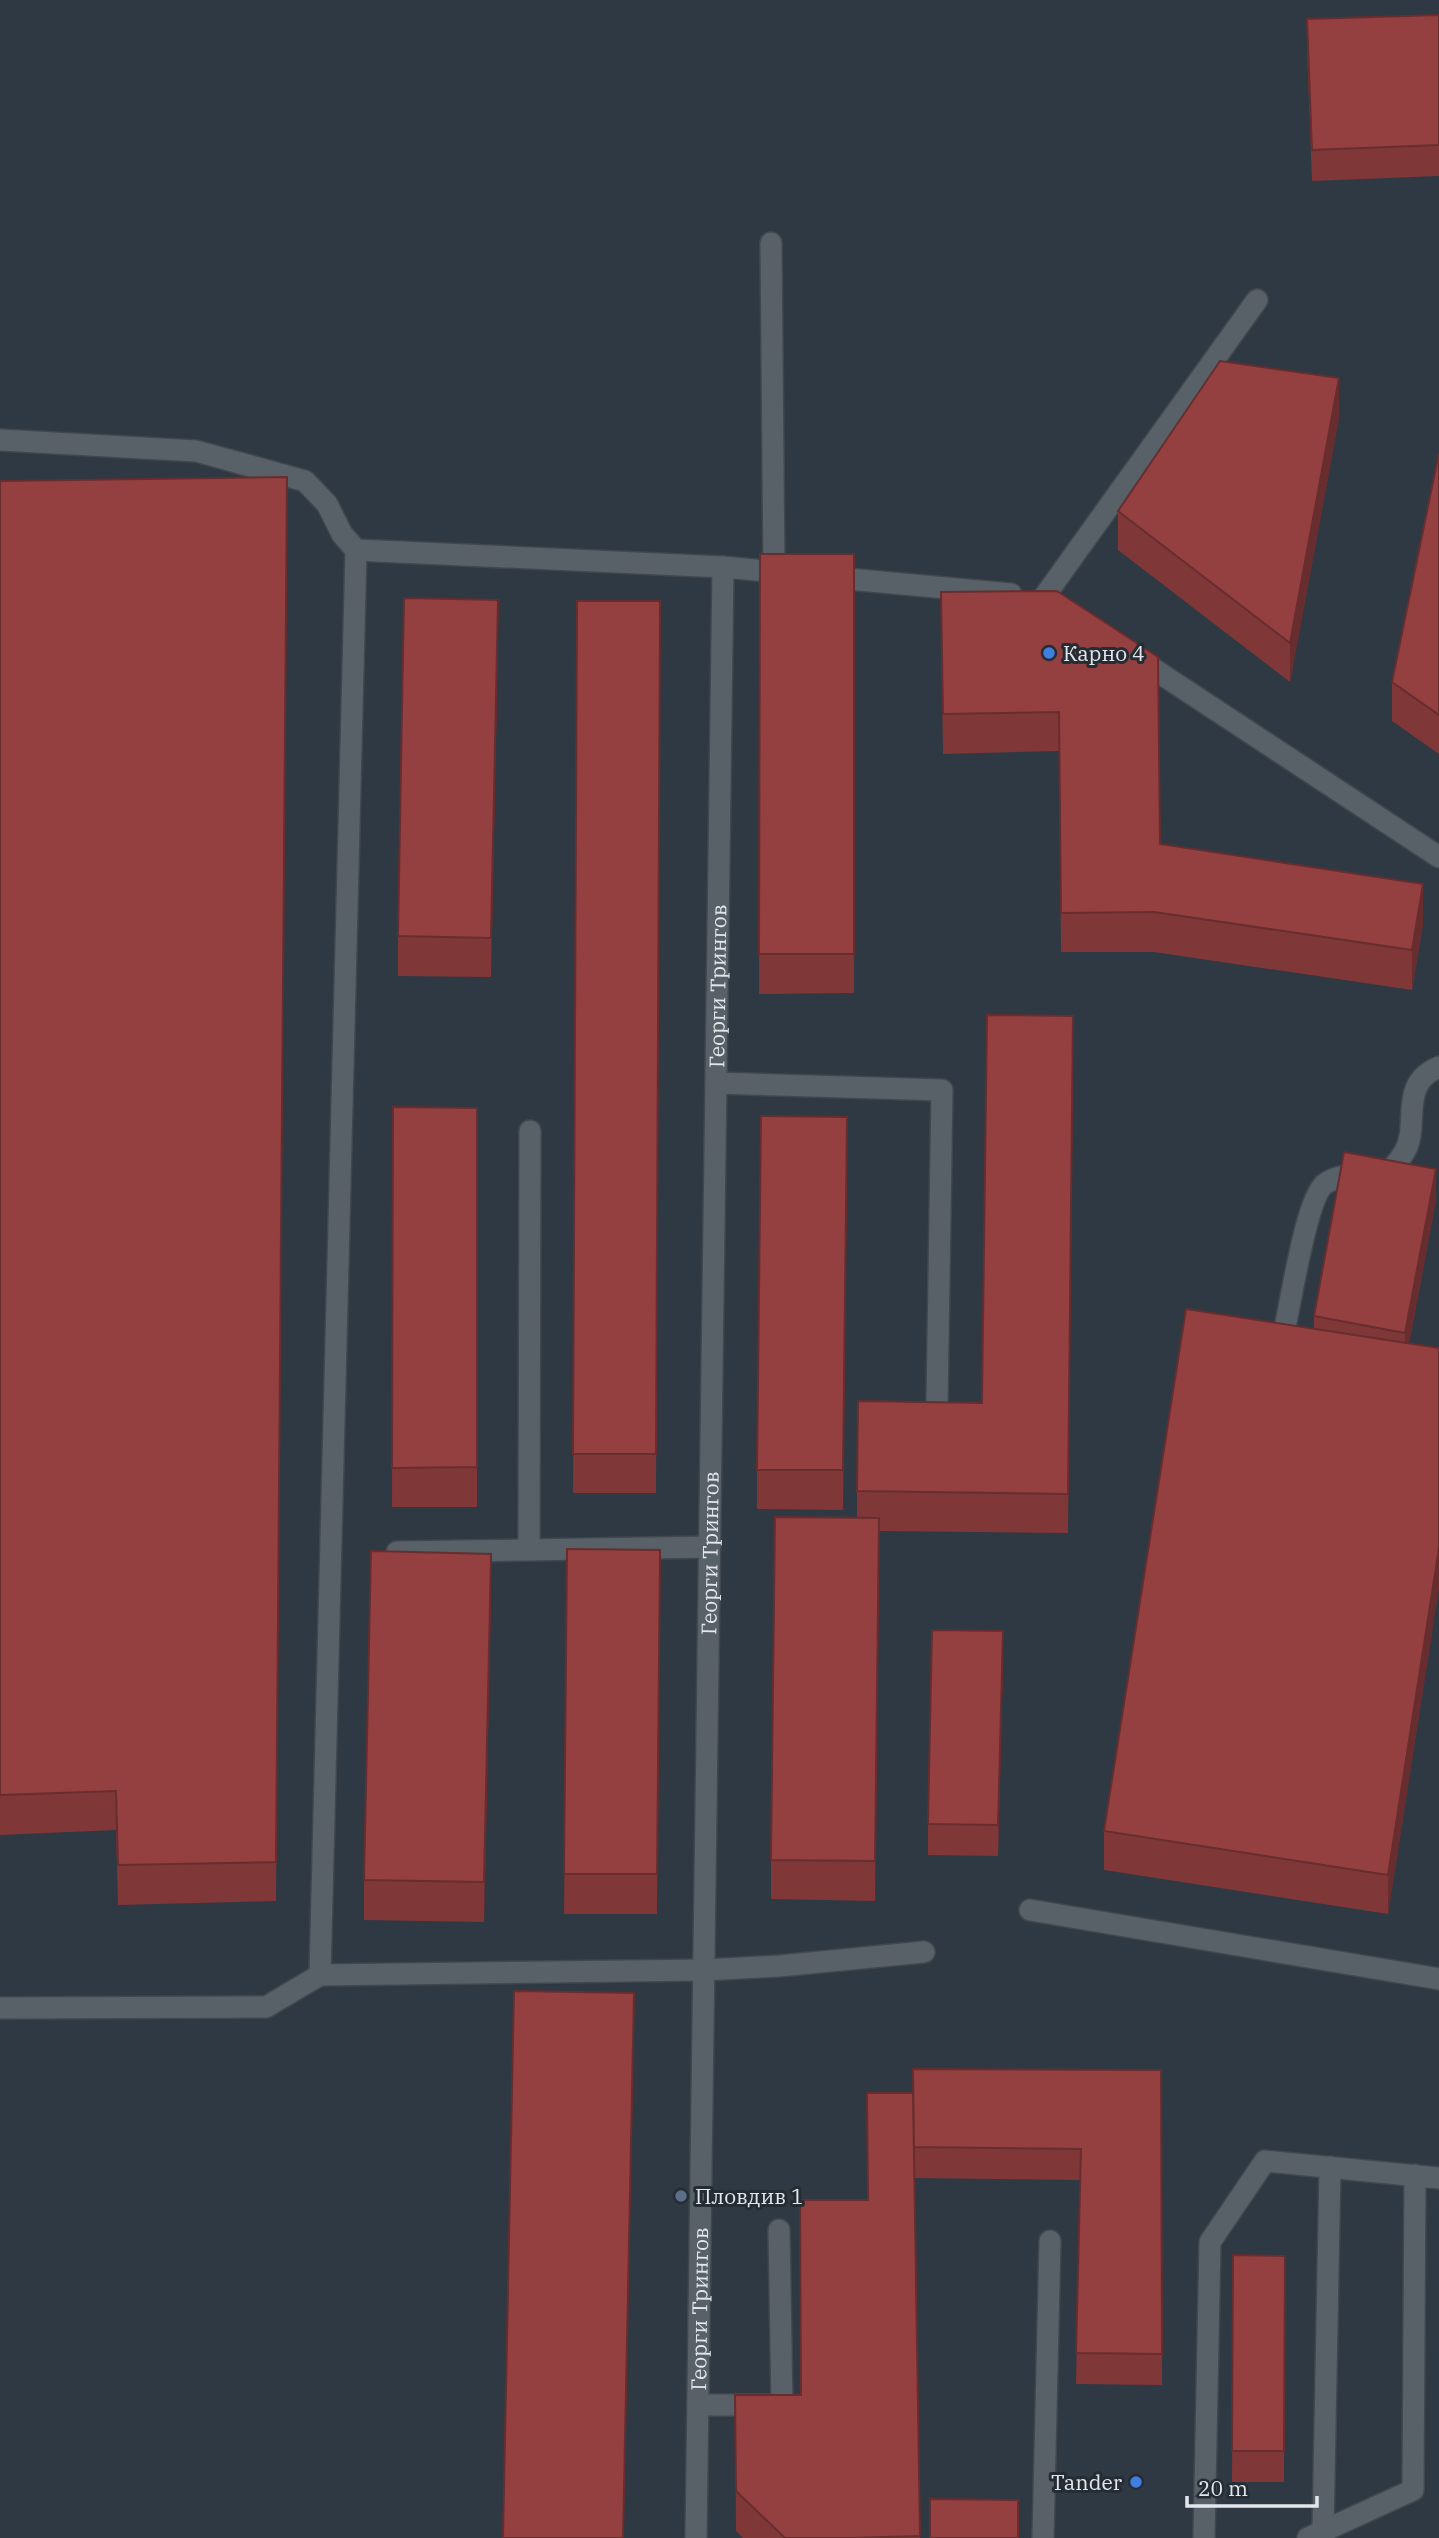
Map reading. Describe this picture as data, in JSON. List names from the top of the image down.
{
  "streets": {
    "street": ["Георги Трингов"]
  },
  "places": ["Карно 4", "Пловдив 1", "Tander"],
  "scale_bar": "20 m"
}
